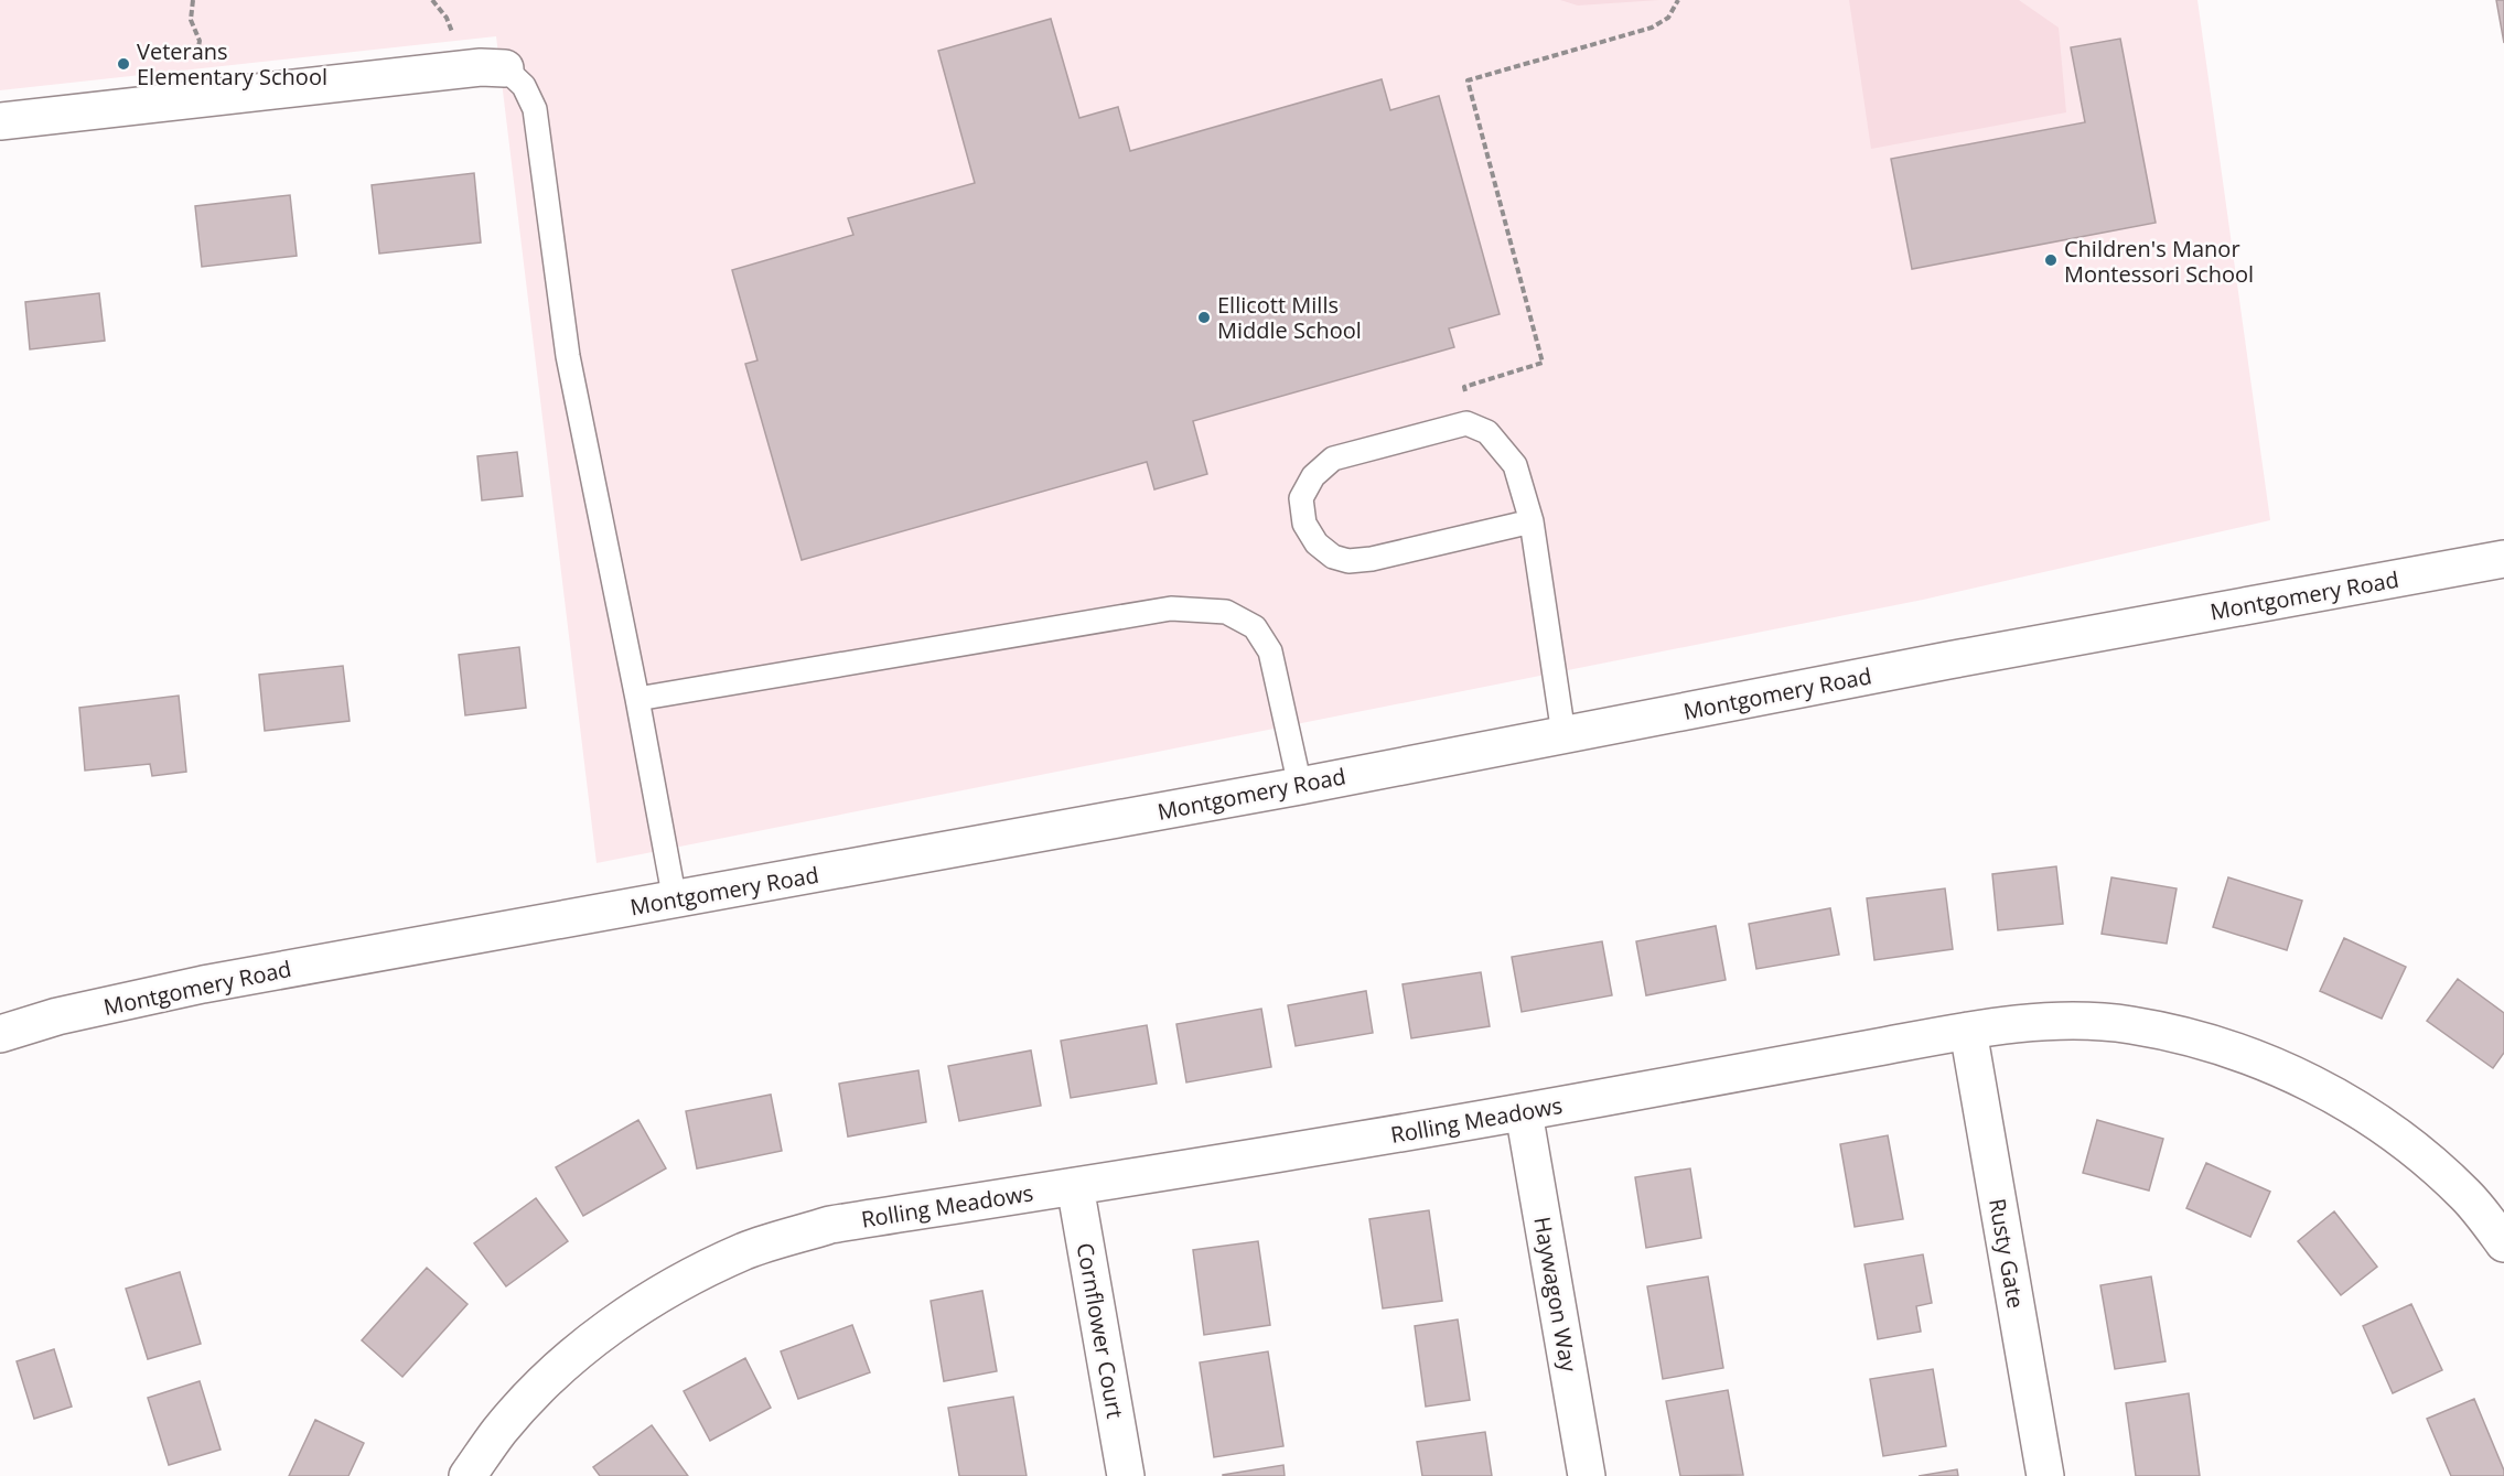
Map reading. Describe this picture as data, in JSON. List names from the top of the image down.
{
  "streets": {
    "street": [
      "Montgomery Road",
      "Rolling Meadows",
      "Rusty Gate",
      "Haywagon Way",
      "Cornflower Court"
    ]
  },
  "crossings": [
    ["Rolling Meadows", "Rusty Gate"],
    ["Rolling Meadows", "Haywagon Way"],
    ["Rolling Meadows", "Cornflower Court"]
  ],
  "places": ["Veterans Elementary School", "Children's Manor Montessori School", "Ellicott Mills Middle School"]
}
